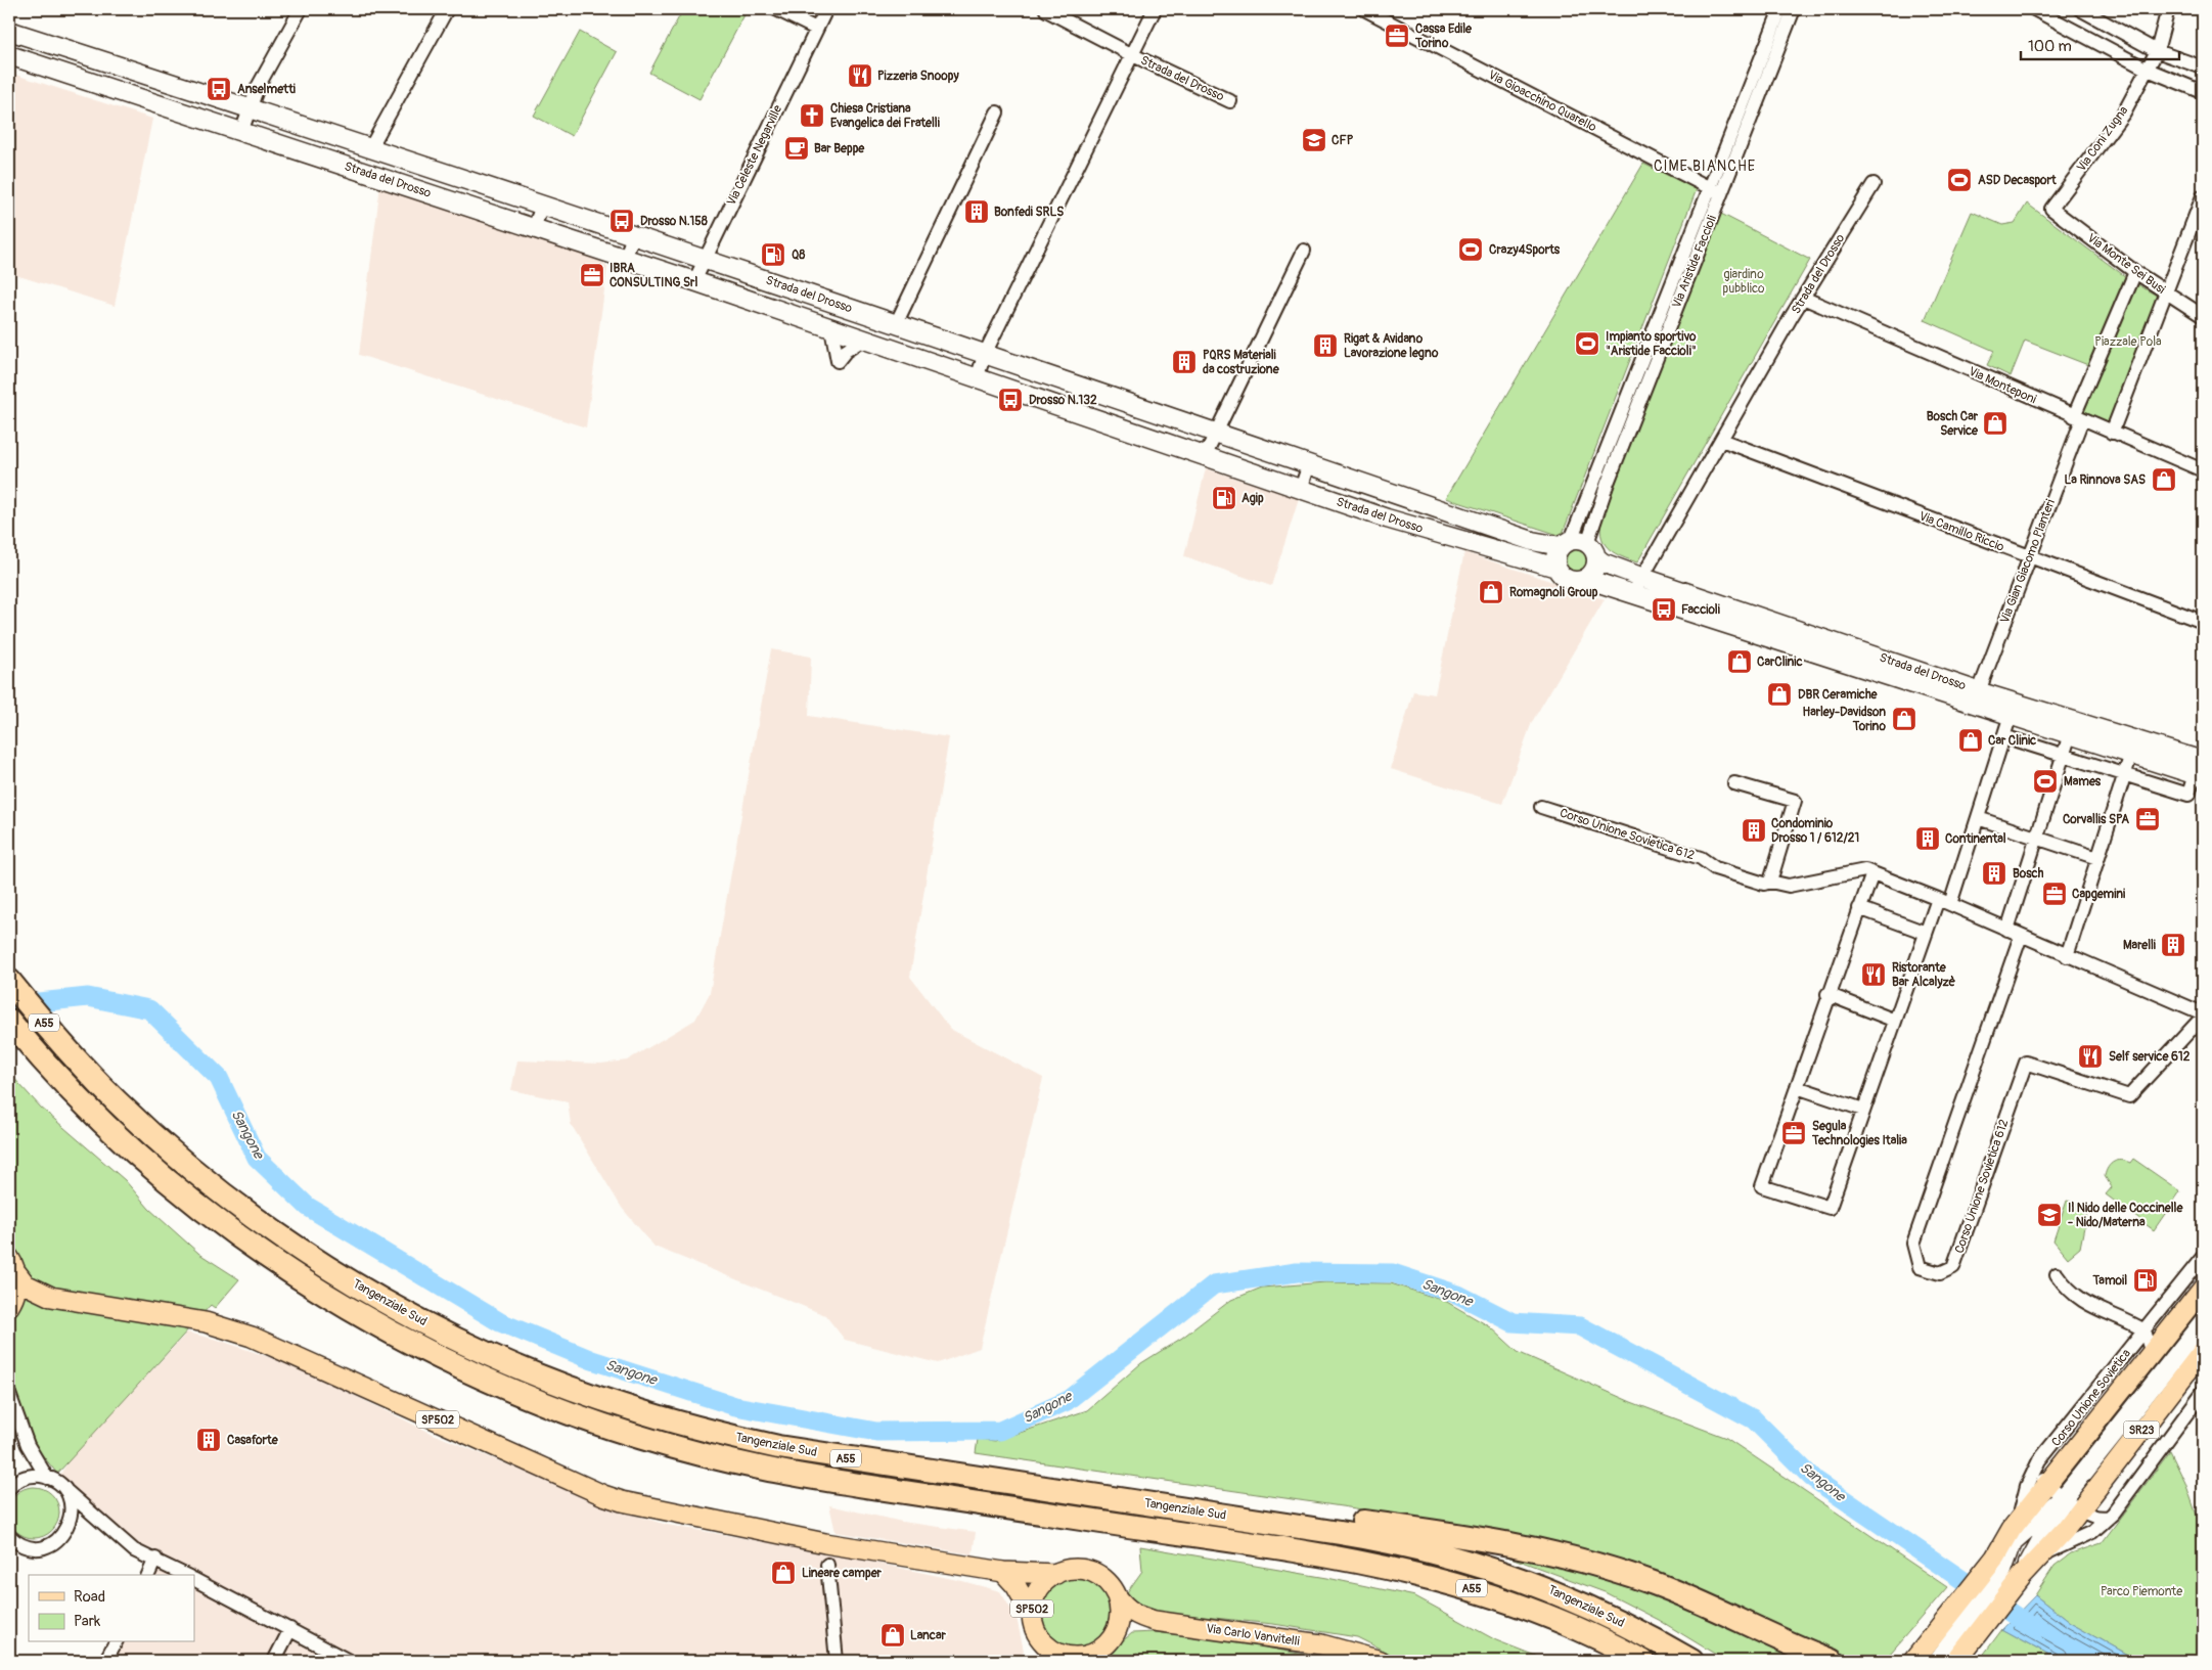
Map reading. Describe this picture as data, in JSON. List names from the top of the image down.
{
  "streets": {
    "highway": ["A55", "Tangenziale Sud"],
    "main road": [
      "Corso Unione Sovietica",
      "SP502",
      "SR23",
      "Via Carlo Vanvitelli"
    ],
    "street": [
      "Strada del Drosso",
      "Via Gioacchino Quarello",
      "Via Coni Zugna",
      "Via Celeste Negarville",
      "Via Aristide Faccioli",
      "Via Monte Sei Busi",
      "Via Monteponi",
      "Via Camillo Riccio",
      "Via Gian Giacomo Planteri",
      "Corso Unione Sovietica 612"
    ]
  },
  "crossings": [
    ["Strada del Drosso", "Via Celeste Negarville"],
    ["Strada del Drosso", "Via Aristide Faccioli"],
    ["Strada del Drosso", "Via Monteponi"],
    ["Strada del Drosso", "Via Camillo Riccio"],
    ["Strada del Drosso", "Via Gian Giacomo Planteri"],
    ["Via Gioacchino Quarello", "Via Aristide Faccioli"],
    ["Via Coni Zugna", "Via Monte Sei Busi"],
    ["Via Monteponi", "Via Gian Giacomo Planteri"],
    ["Via Camillo Riccio", "Via Gian Giacomo Planteri"],
    ["Corso Unione Sovietica", "SR23"],
    ["SP502", "Via Carlo Vanvitelli"]
  ],
  "districts": ["CIME BIANCHE"],
  "water": ["Sangone"],
  "parks": ["giardino pubblico", "Piazzale Pola", "Parco Piemonte"],
  "places": {
    "office": [
      "Cassa Edile Torino",
      "IBRA CONSULTING Srl",
      "Corvallis SPA",
      "Capgemini",
      "Segula Technologies Italia"
    ],
    "restaurant": ["Pizzeria Snoopy", "Ristorante Bar Alcalyzè", "Self service 612"],
    "bus stop": [
      "Anselmetti",
      "Drosso N.158",
      "Drosso N.132",
      "Faccioli"
    ],
    "church": ["Chiesa Cristiana Evangelica dei Fratelli"],
    "school or university": ["CFP", "Il Nido delle Coccinelle - Nido/Materna"],
    "cafe": ["Bar Beppe"],
    "sports": [
      "ASD Decasport",
      "Crazy4Sports",
      "Impianto sportivo \"Aristide Faccioli\"",
      "Mames"
    ],
    "building": [
      "Bonfedi SRLS",
      "Rigat & Avidano Lavorazione legno",
      "PQRS Materiali da costruzione",
      "Condominio Drosso 1 / 612/21",
      "Continental",
      "Bosch",
      "Marelli",
      "Casaforte"
    ],
    "fuel station": ["Q8", "Agip", "Tamoil"],
    "shop": [
      "Bosch Car Service",
      "La Rinnova SAS",
      "Romagnoli Group",
      "CarClinic",
      "DBR Ceramiche",
      "Harley-Davidson Torino",
      "Car Clinic",
      "Lineare camper",
      "Lancar"
    ]
  },
  "legend": ["Road", "Park"],
  "scale_bar": "100 m"
}
